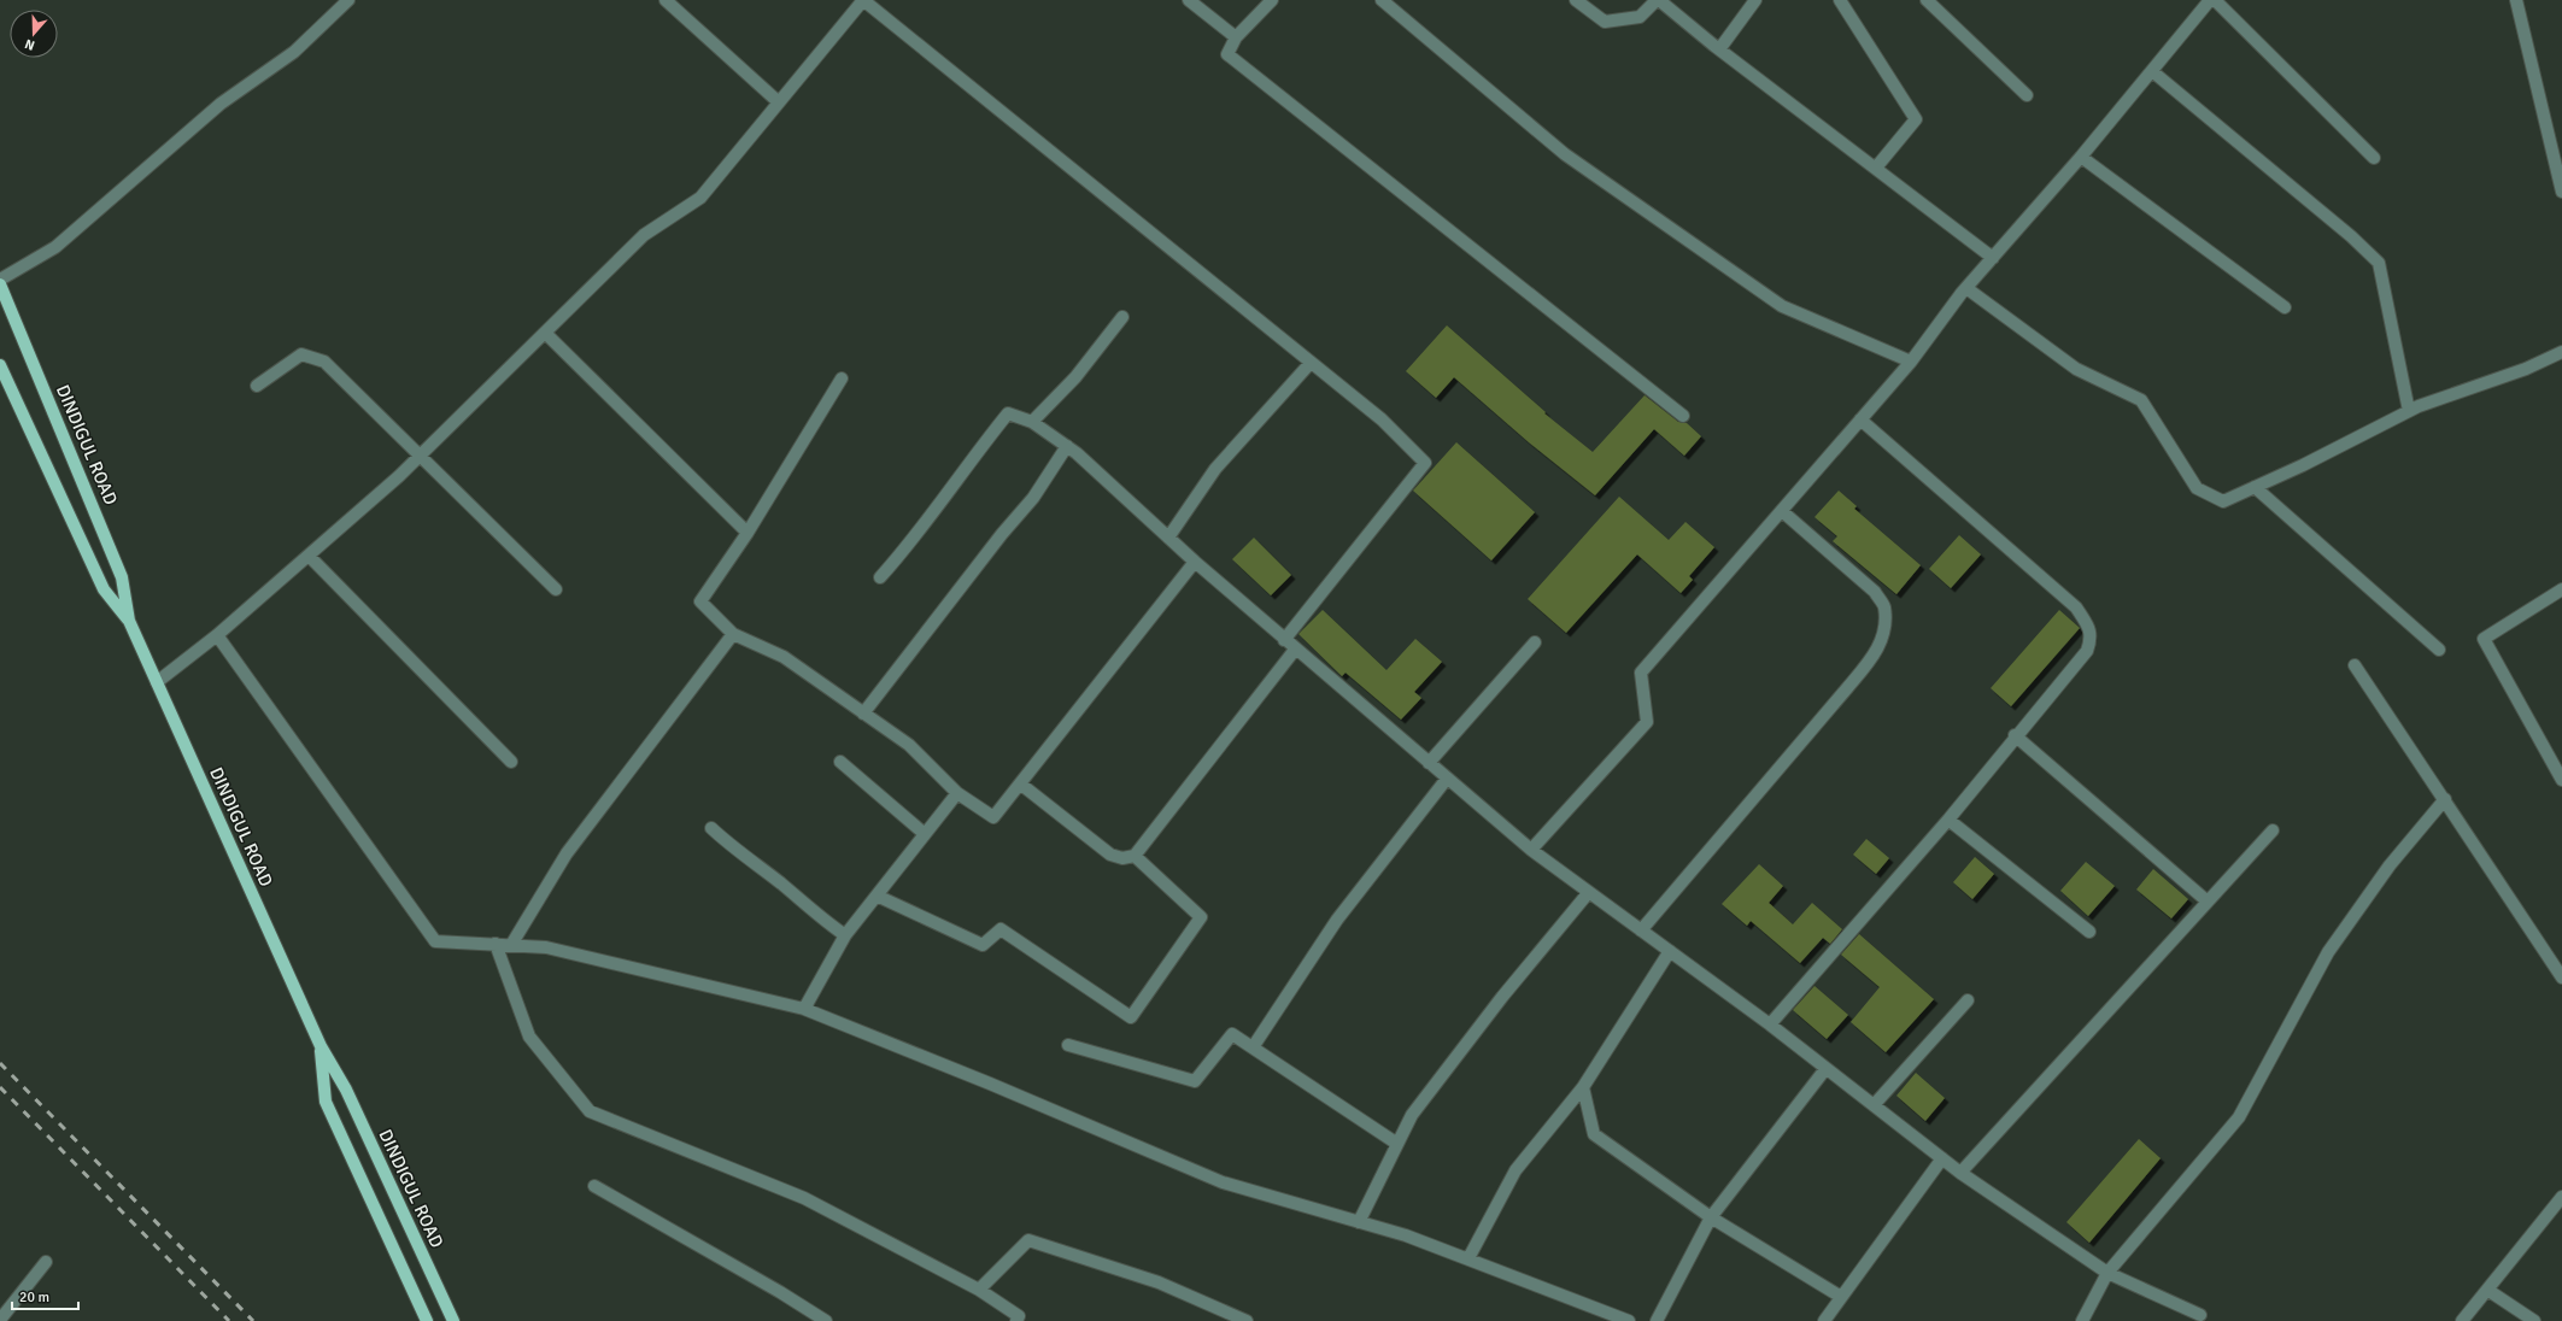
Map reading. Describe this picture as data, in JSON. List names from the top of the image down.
{
  "streets": {
    "main road": ["DINDIGUL ROAD"]
  },
  "scale_bar": "20 m",
  "north": "bottom"
}
